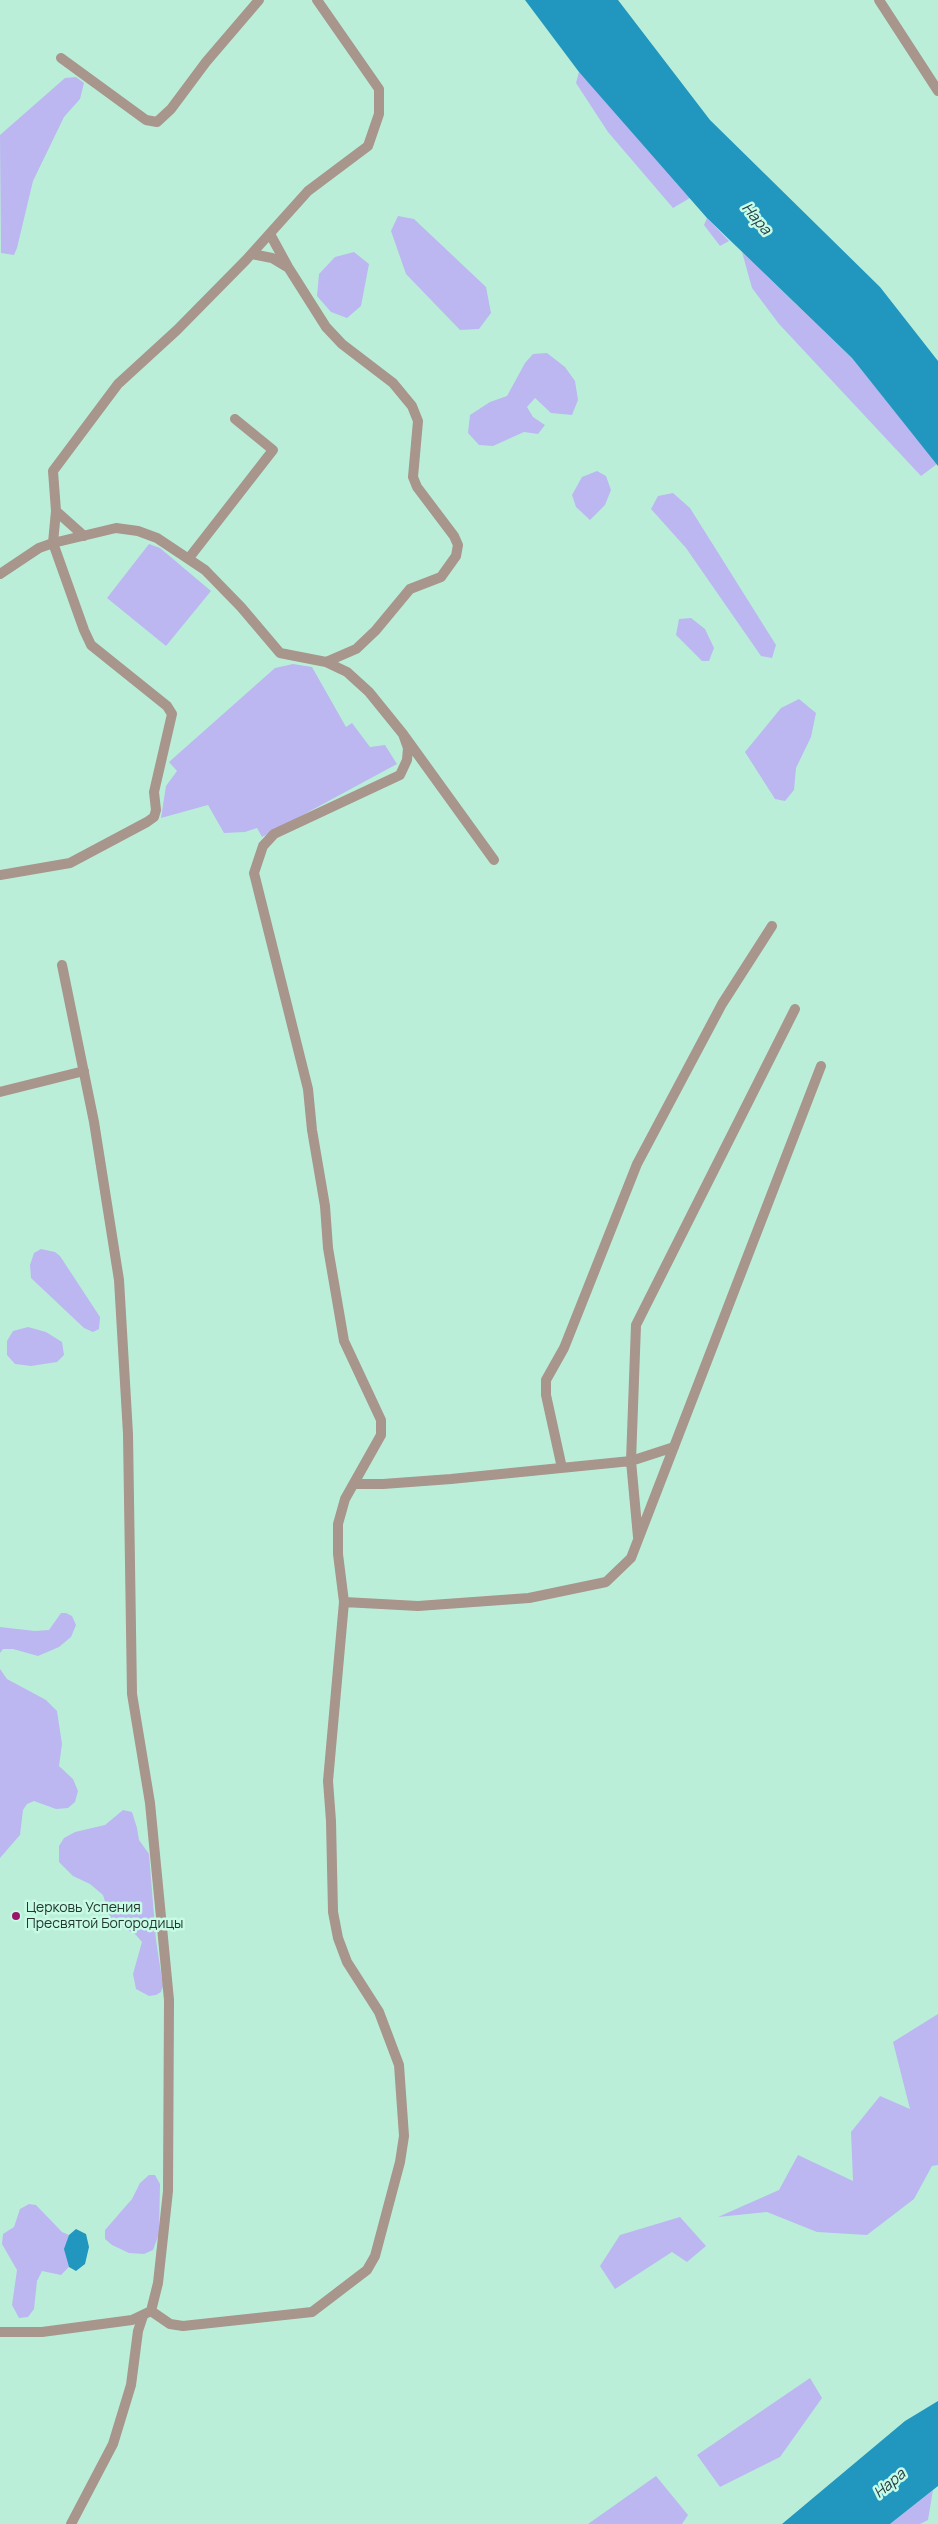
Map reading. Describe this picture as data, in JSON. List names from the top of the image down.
{
  "water": ["Нара"],
  "places": ["Церковь Успения Пресвятой Богородицы"]
}
